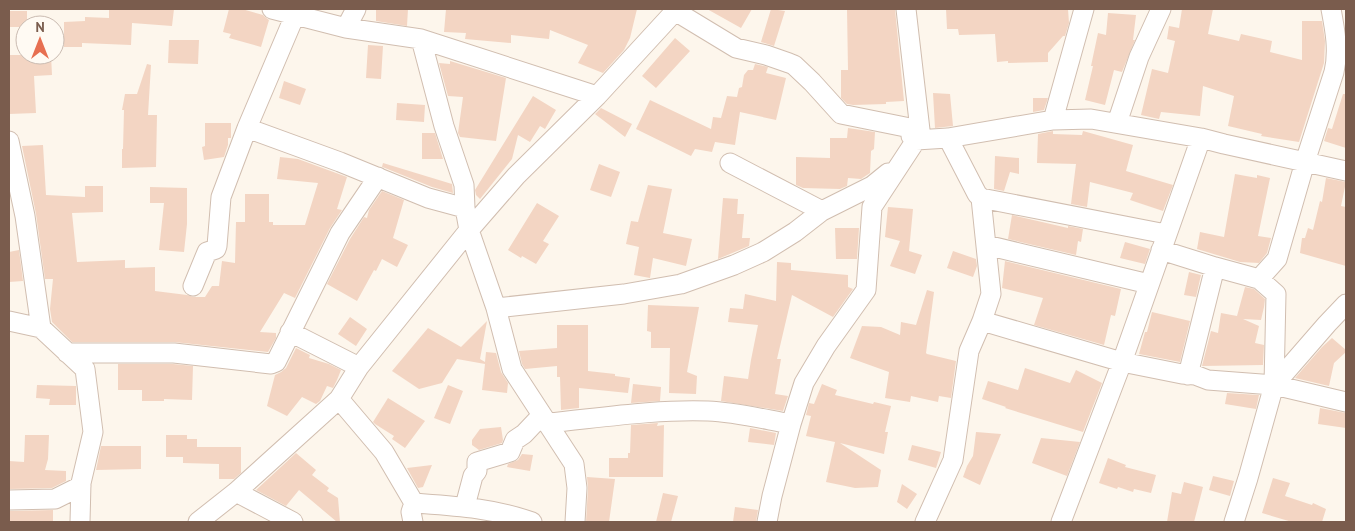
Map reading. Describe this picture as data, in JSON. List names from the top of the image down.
{
  "north": "top"
}
